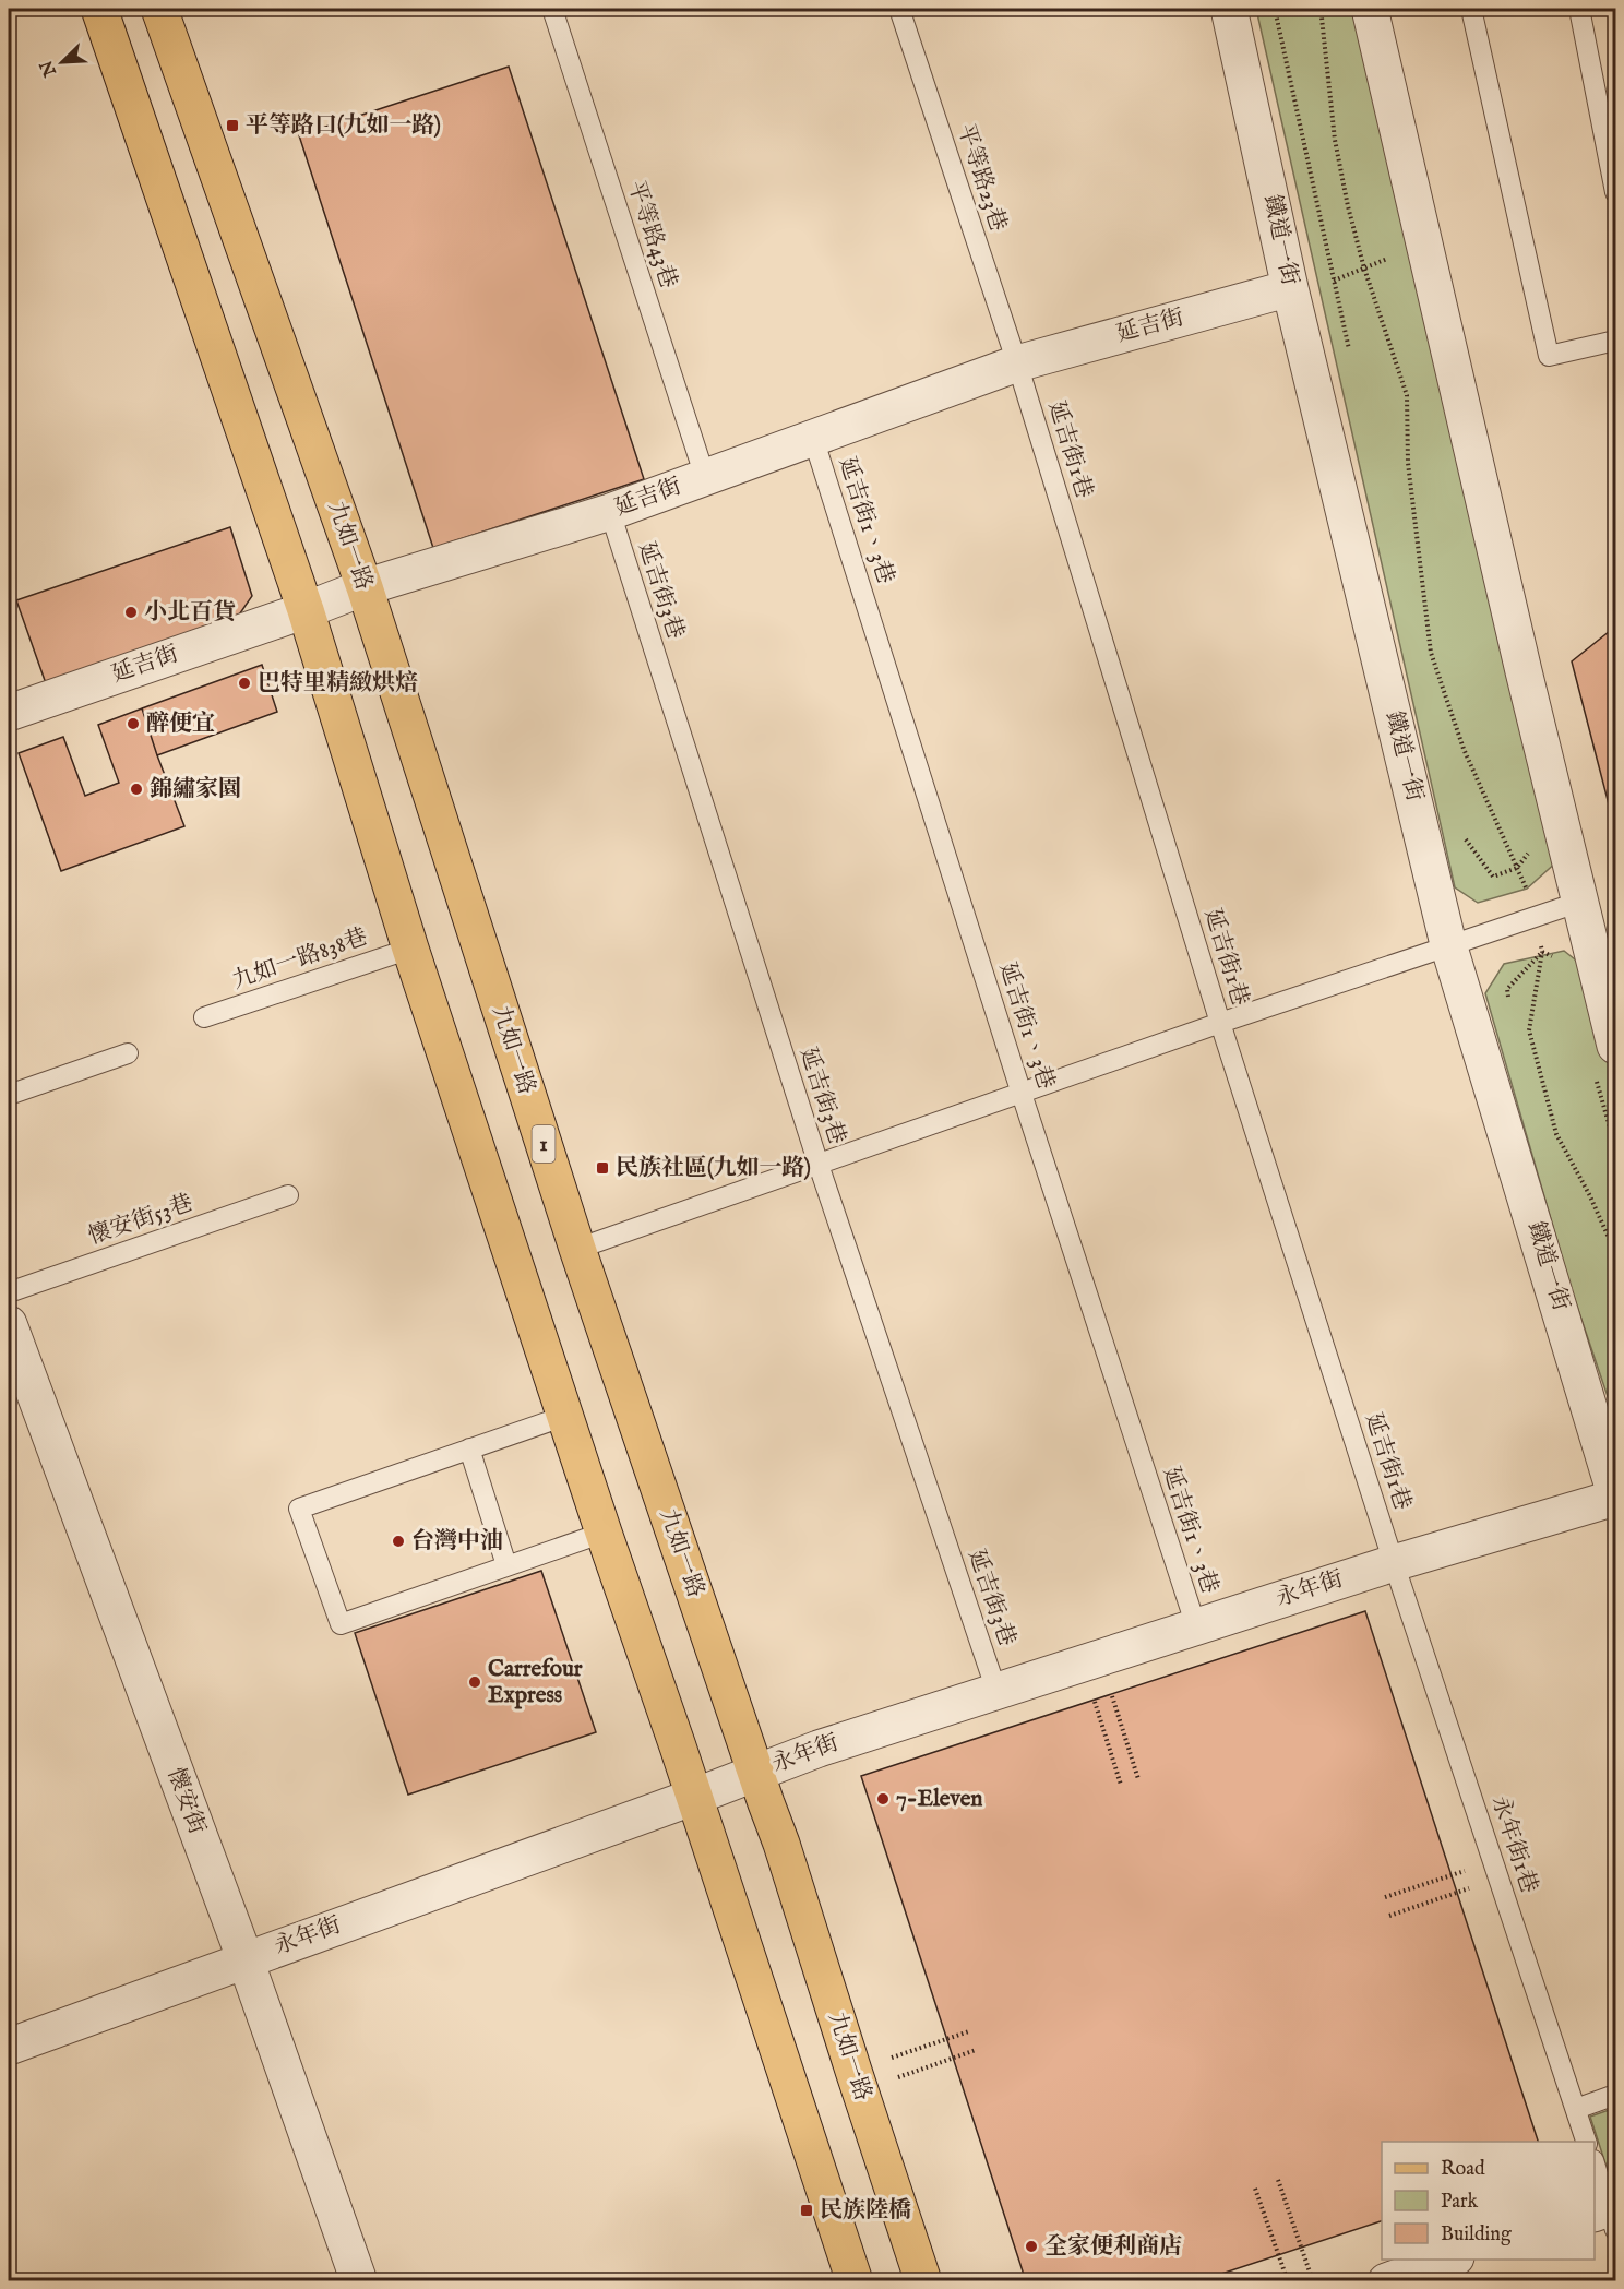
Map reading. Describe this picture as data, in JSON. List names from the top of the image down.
{
  "streets": {
    "main road": ["九如一路", "1"],
    "street": [
      "鐵道一街",
      "延吉街",
      "永年街",
      "懷安街"
    ],
    "lane": [
      "平等路23巷",
      "平等路43巷",
      "延吉街1巷",
      "延吉街1、3巷",
      "延吉街3巷",
      "九如一路838巷",
      "懷安街53巷",
      "永年街1巷"
    ]
  },
  "crossings": [
    ["平等路23巷", "延吉街"],
    ["平等路23巷", "延吉街1巷"],
    ["平等路43巷", "延吉街"],
    ["鐵道一街", "延吉街"],
    ["鐵道一街", "永年街"],
    ["延吉街", "延吉街1巷"],
    ["延吉街", "延吉街1、3巷"],
    ["延吉街", "九如一路"],
    ["延吉街", "延吉街3巷"],
    ["延吉街1巷", "永年街"],
    ["延吉街1巷", "永年街1巷"],
    ["延吉街1、3巷", "永年街"],
    ["九如一路", "永年街"],
    ["延吉街3巷", "永年街"],
    ["永年街", "懷安街"],
    ["永年街", "永年街1巷"]
  ],
  "places": {
    "transit": ["平等路口(九如一路)", "民族社區(九如一路)", "民族陸橋"],
    "other": [
      "小北百貨",
      "巴特里精緻烘焙",
      "醉便宜",
      "錦繡家園",
      "台灣中油",
      "Carrefour Express",
      "7-Eleven",
      "全家便利商店"
    ]
  },
  "legend": ["Road", "Park", "Building"],
  "north": "bottom left"
}
